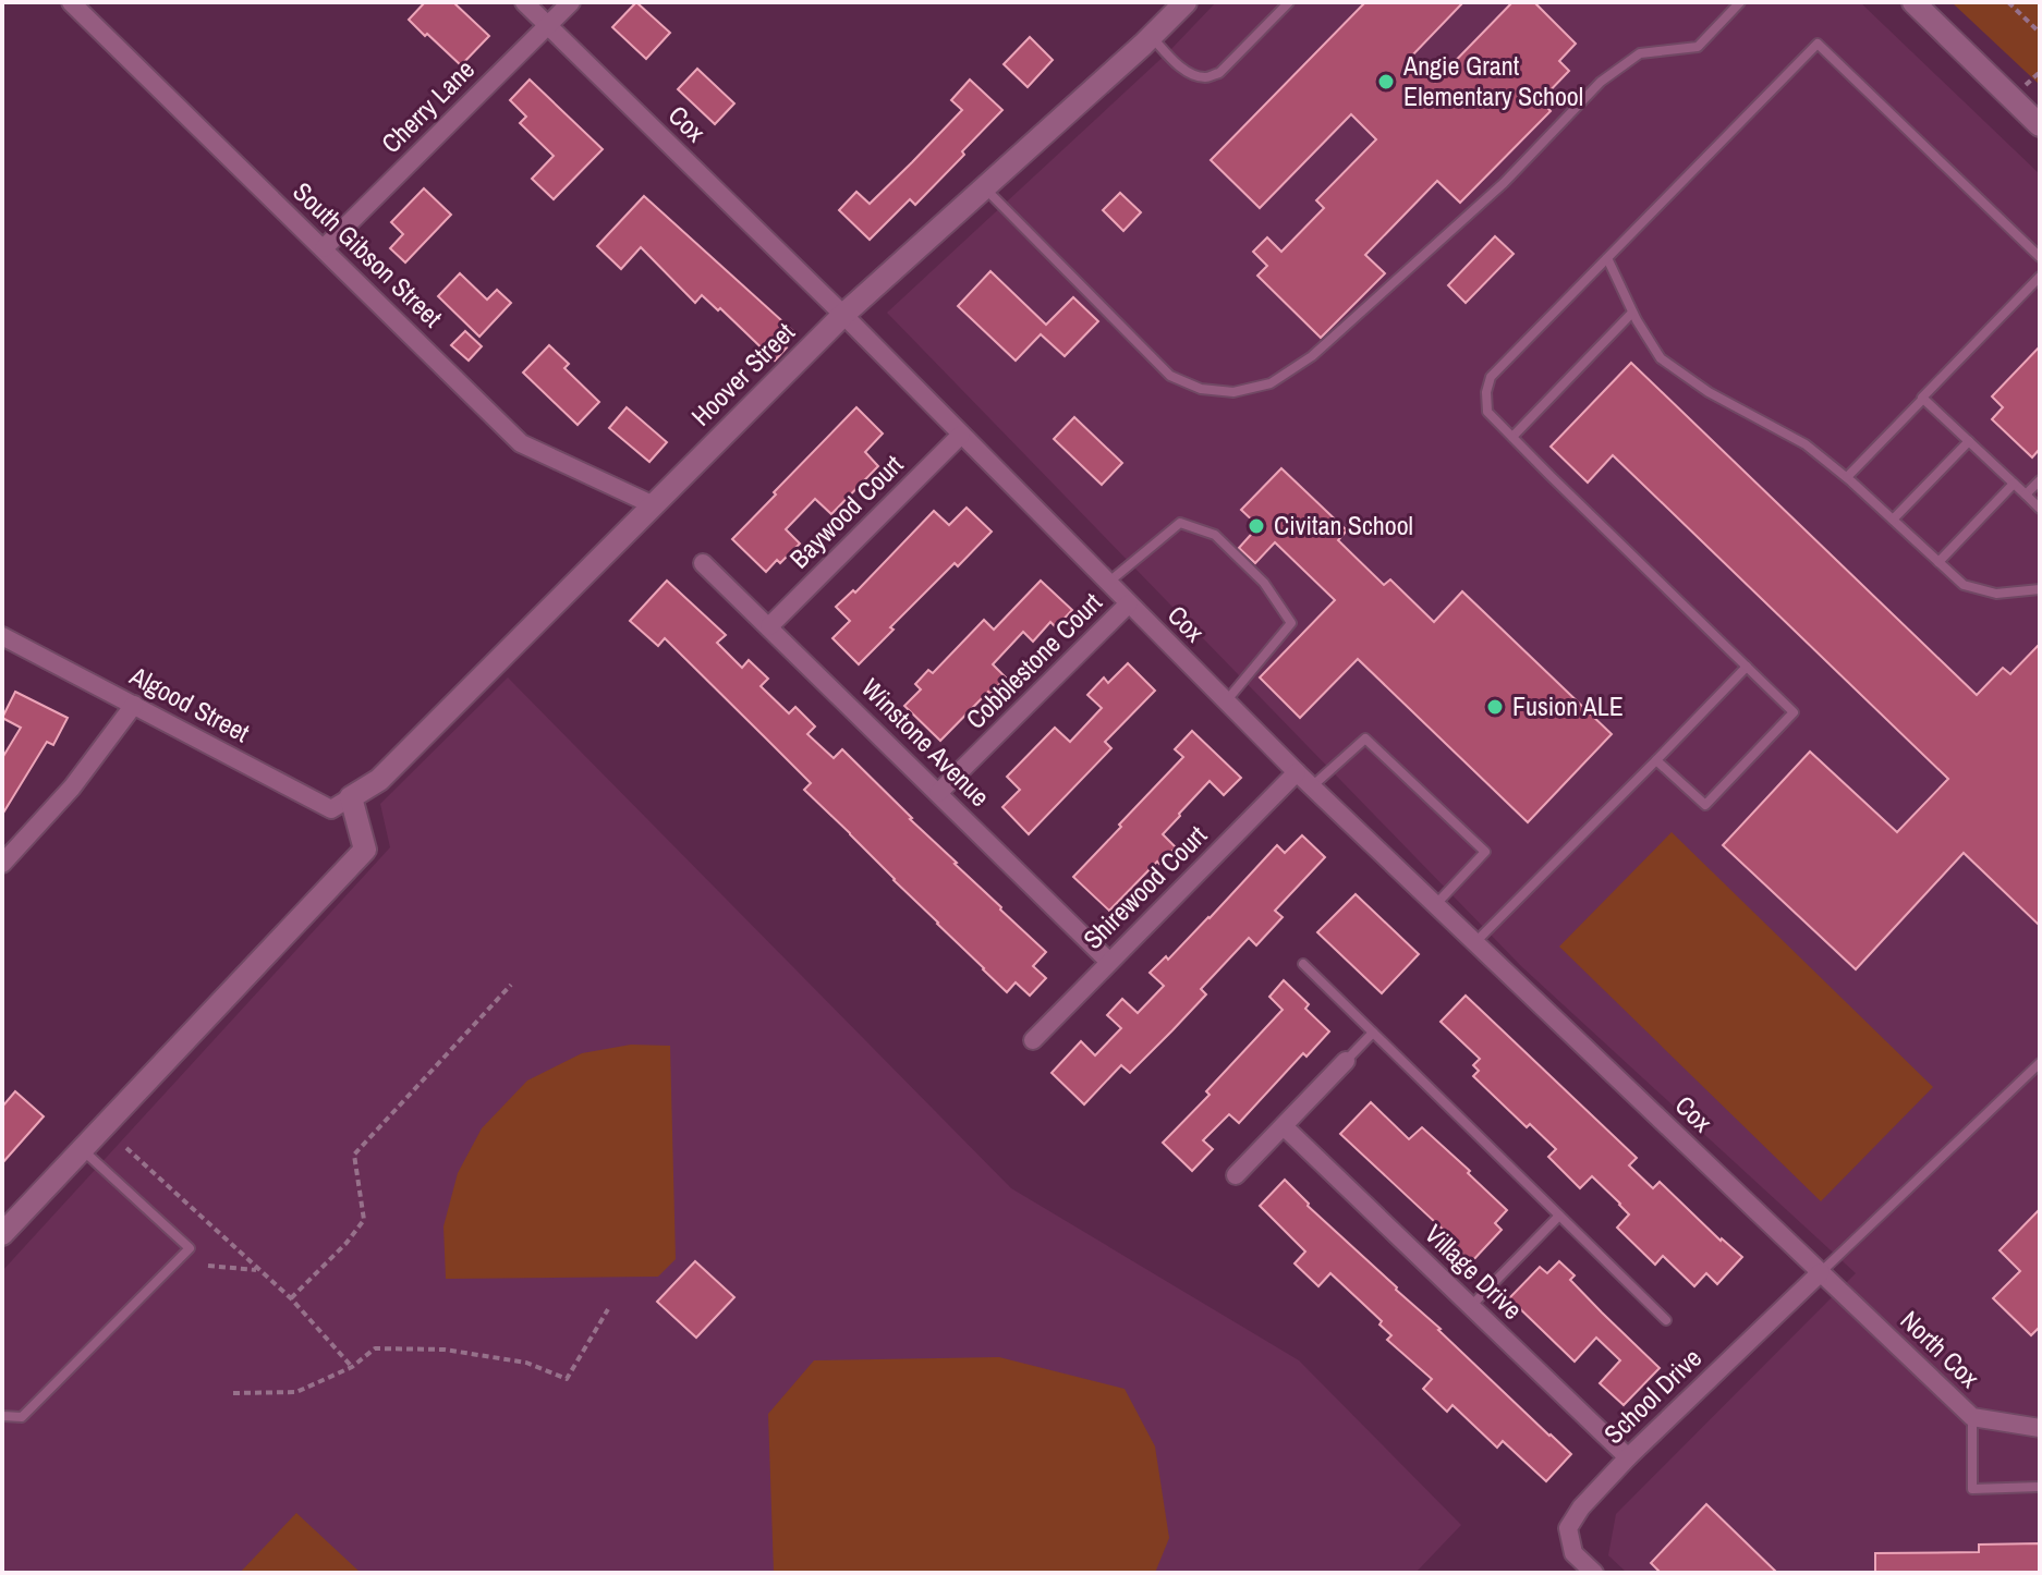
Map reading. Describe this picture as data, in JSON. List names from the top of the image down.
{
  "streets": {
    "street": [
      "Cherry Lane",
      "Cox",
      "South Gibson Street",
      "Hoover Street",
      "Baywood Court",
      "Cobblestone Court",
      "Algood Street",
      "Winstone Avenue",
      "Shirewood Court",
      "Village Drive",
      "North Cox",
      "School Drive"
    ]
  },
  "crossings": [
    ["Cherry Lane", "Cox"],
    ["Cherry Lane", "South Gibson Street"],
    ["Cox", "Hoover Street"],
    ["Cox", "Baywood Court"],
    ["Cox", "Cobblestone Court"],
    ["Cox", "Shirewood Court"],
    ["Cox", "North Cox"],
    ["Cox", "School Drive"],
    ["South Gibson Street", "Hoover Street"],
    ["Hoover Street", "Algood Street"],
    ["Baywood Court", "Winstone Avenue"],
    ["Cobblestone Court", "Winstone Avenue"],
    ["Winstone Avenue", "Shirewood Court"],
    ["Village Drive", "School Drive"],
    ["North Cox", "School Drive"]
  ],
  "places": ["Angie Grant Elementary School", "Civitan School", "Fusion ALE"]
}
